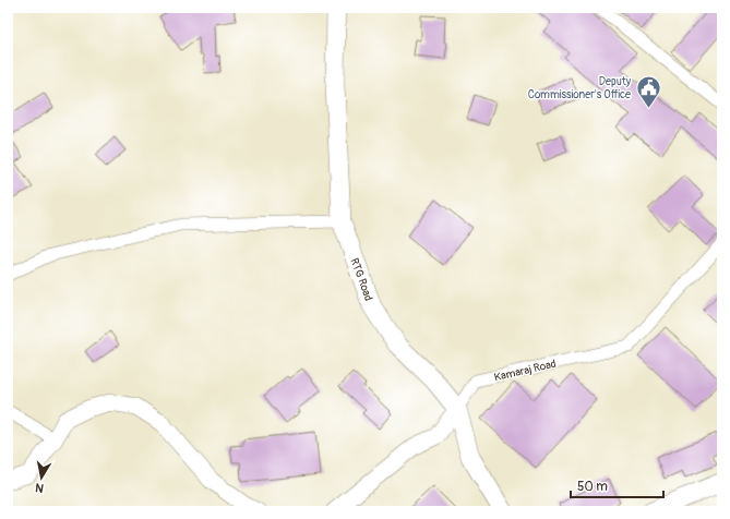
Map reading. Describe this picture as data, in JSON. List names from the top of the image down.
{
  "streets": {
    "main road": ["RTG Road"],
    "street": ["Kamaraj Road"]
  },
  "crossings": [
    ["RTG Road", "Kamaraj Road"]
  ],
  "places": {
    "public building": ["Deputy Commissioner's Office"]
  },
  "scale_bar": "50 m",
  "north": "bottom"
}
